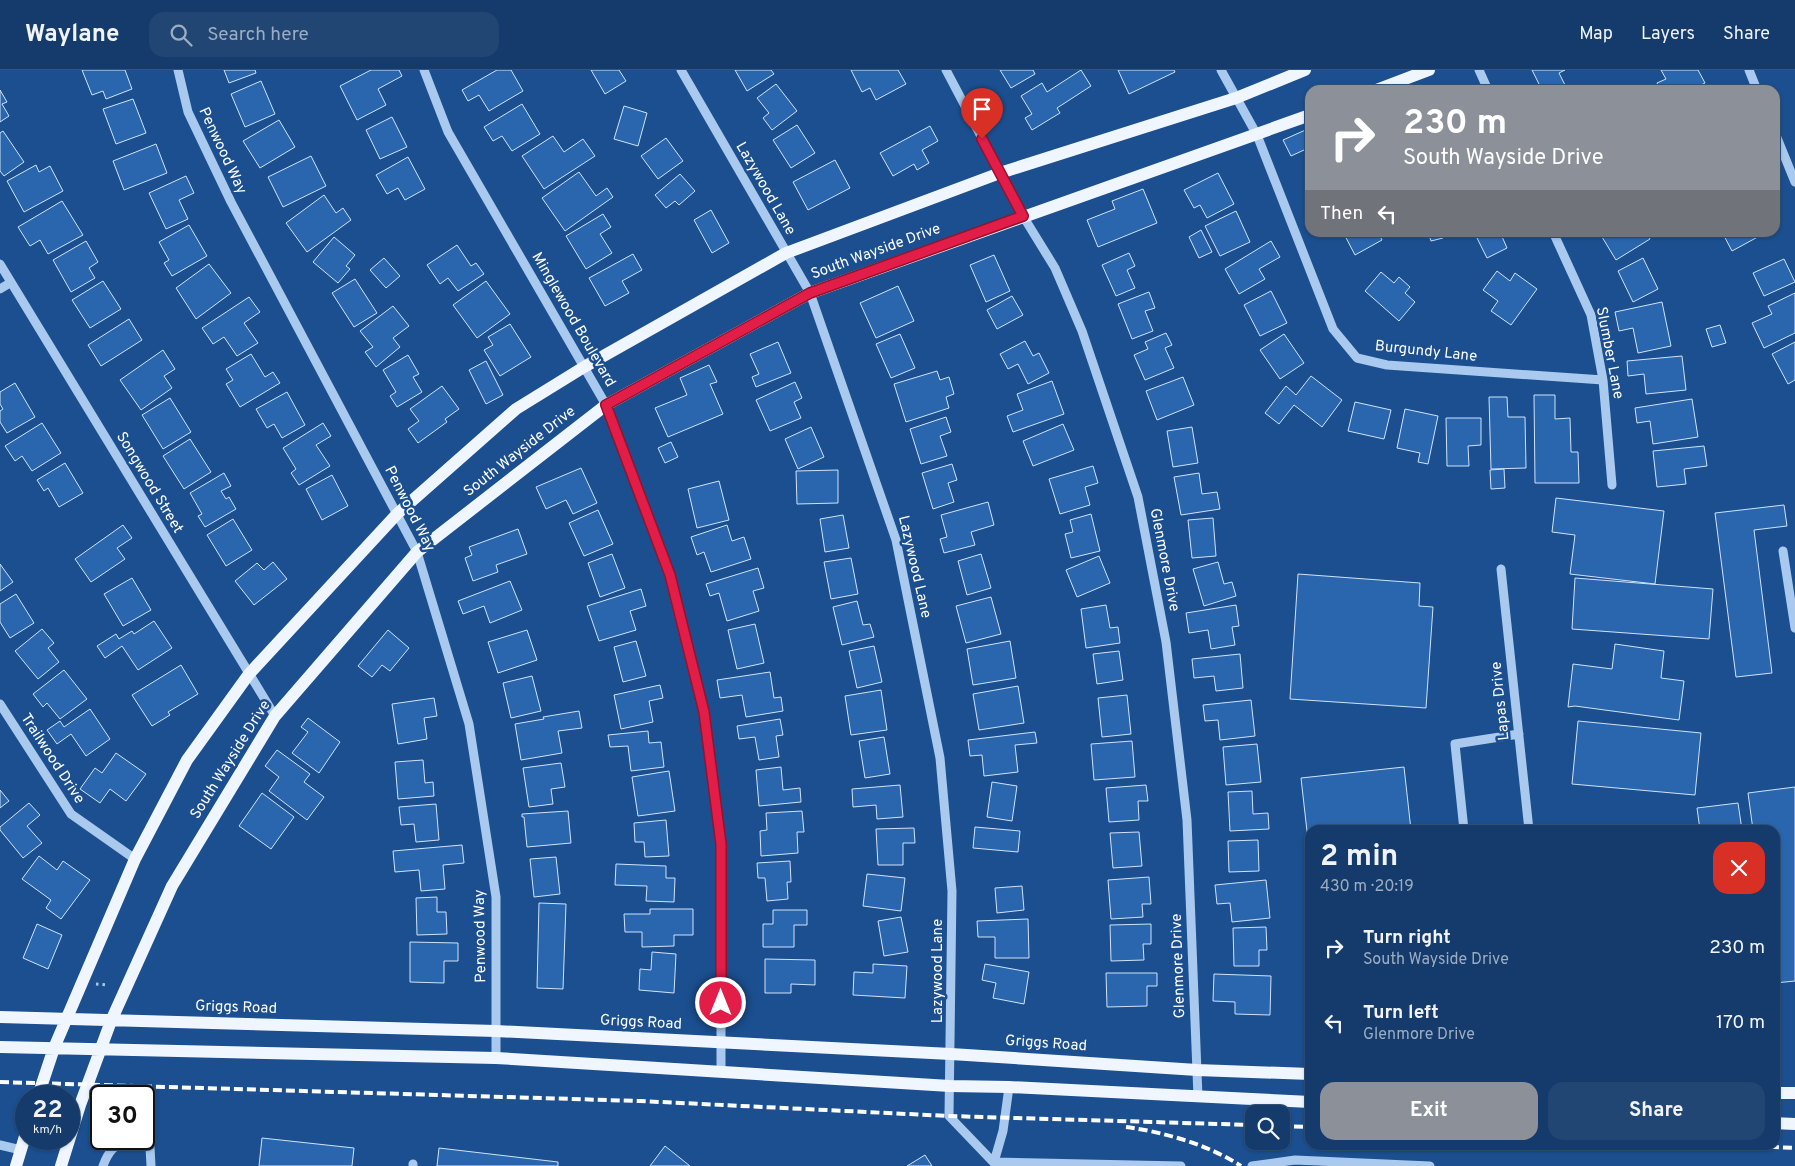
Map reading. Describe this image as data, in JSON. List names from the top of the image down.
{
  "streets": {
    "main road": ["South Wayside Drive", "Griggs Road"],
    "street": [
      "Penwood Way",
      "Lazywood Lane",
      "Minglewood Boulevard",
      "Burgundy Lane",
      "Slumber Lane",
      "Songwood Street",
      "Glenmore Drive",
      "Lapas Drive",
      "Trailwood Drive"
    ]
  },
  "crossings": [
    ["Penwood Way", "South Wayside Drive"],
    ["Penwood Way", "Griggs Road"],
    ["Lazywood Lane", "South Wayside Drive"],
    ["Lazywood Lane", "Griggs Road"],
    ["South Wayside Drive", "Minglewood Boulevard"],
    ["South Wayside Drive", "Burgundy Lane"],
    ["South Wayside Drive", "Songwood Street"],
    ["South Wayside Drive", "Glenmore Drive"],
    ["South Wayside Drive", "Trailwood Drive"],
    ["South Wayside Drive", "Griggs Road"],
    ["Minglewood Boulevard", "Griggs Road"],
    ["Burgundy Lane", "Slumber Lane"],
    ["Glenmore Drive", "Griggs Road"]
  ],
  "page": {
    "header": "Waylane",
    "search": "Search here",
    "nav": ["Map", "Layers", "Share"],
    "turn": ["230 m", "South Wayside Drive"],
    "then": "Then",
    "heading": ["2 min", "430 m · 20:19"],
    "list": [
      {
        "name": "Turn right",
        "note": "South Wayside Drive",
        "value": "230 m"
      },
      {
        "name": "Turn left",
        "note": "Glenmore Drive",
        "value": "170 m"
      }
    ],
    "buttons": ["Exit", "Share"],
    "speed": "22 km/h",
    "limit": "30"
  }
}
